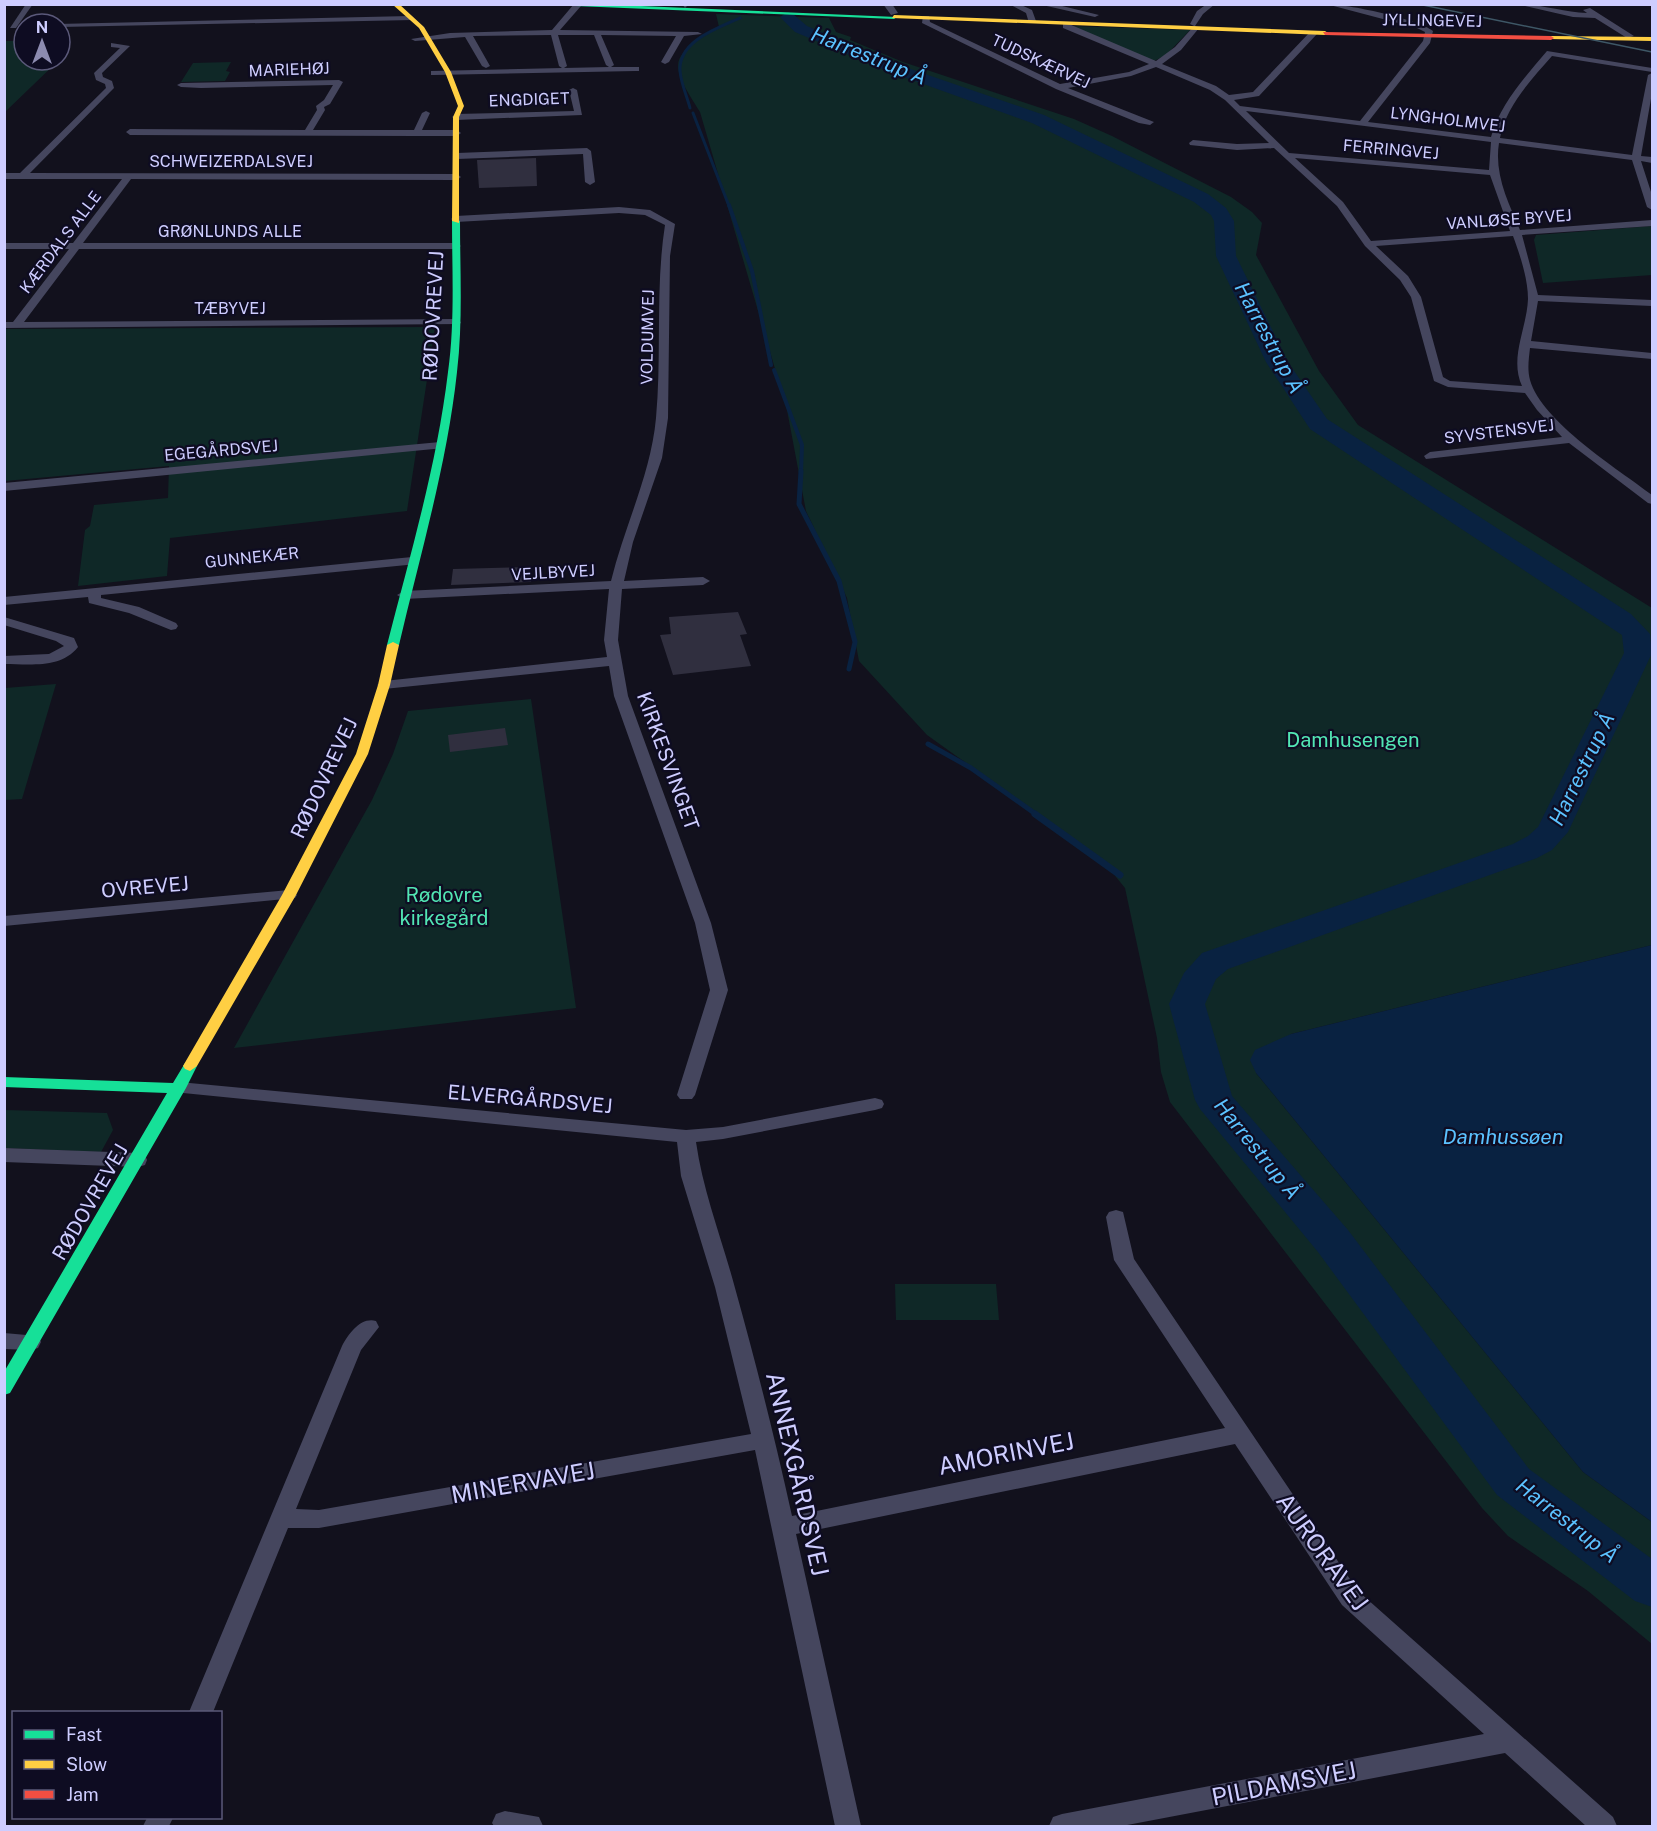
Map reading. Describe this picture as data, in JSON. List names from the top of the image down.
{
  "streets": {
    "street": [
      "JYLLINGEVEJ",
      "TUDSKÆRVEJ",
      "MARIEHØJ",
      "ENGDIGET",
      "LYNGHOLMVEJ",
      "FERRINGVEJ",
      "SCHWEIZERDALSVEJ",
      "VANLØSE BYVEJ",
      "GRØNLUNDS ALLE",
      "KÆRDALS ALLE",
      "TÆBYVEJ",
      "RØDOVREVEJ",
      "VOLDUMVEJ",
      "SYVSTENSVEJ",
      "EGEGÅRDSVEJ",
      "GUNNEKÆR",
      "VEJLBYVEJ",
      "KIRKESVINGET",
      "OVREVEJ",
      "ELVERGÅRDSVEJ",
      "AMORINVEJ",
      "ANNEXGÅRDSVEJ",
      "MINERVAVEJ",
      "AURORAVEJ",
      "PILDAMSVEJ"
    ]
  },
  "crossings": [
    ["JYLLINGEVEJ", "TUDSKÆRVEJ"],
    ["ENGDIGET", "RØDOVREVEJ"],
    ["SCHWEIZERDALSVEJ", "KÆRDALS ALLE"],
    ["SCHWEIZERDALSVEJ", "RØDOVREVEJ"],
    ["GRØNLUNDS ALLE", "KÆRDALS ALLE"],
    ["GRØNLUNDS ALLE", "RØDOVREVEJ"],
    ["KÆRDALS ALLE", "TÆBYVEJ"],
    ["TÆBYVEJ", "RØDOVREVEJ"],
    ["RØDOVREVEJ", "VOLDUMVEJ"],
    ["RØDOVREVEJ", "EGEGÅRDSVEJ"],
    ["RØDOVREVEJ", "GUNNEKÆR"],
    ["RØDOVREVEJ", "VEJLBYVEJ"],
    ["RØDOVREVEJ", "OVREVEJ"],
    ["RØDOVREVEJ", "ELVERGÅRDSVEJ"],
    ["VOLDUMVEJ", "VEJLBYVEJ"],
    ["VOLDUMVEJ", "KIRKESVINGET"],
    ["ELVERGÅRDSVEJ", "ANNEXGÅRDSVEJ"],
    ["AMORINVEJ", "ANNEXGÅRDSVEJ"],
    ["AMORINVEJ", "AURORAVEJ"],
    ["ANNEXGÅRDSVEJ", "MINERVAVEJ"],
    ["AURORAVEJ", "PILDAMSVEJ"]
  ],
  "water": ["Harrestrup Å", "Damhussøen"],
  "parks": ["Damhusengen", "Rødovre kirkegård"],
  "legend": ["Fast", "Slow", "Jam"],
  "north": "top"
}
